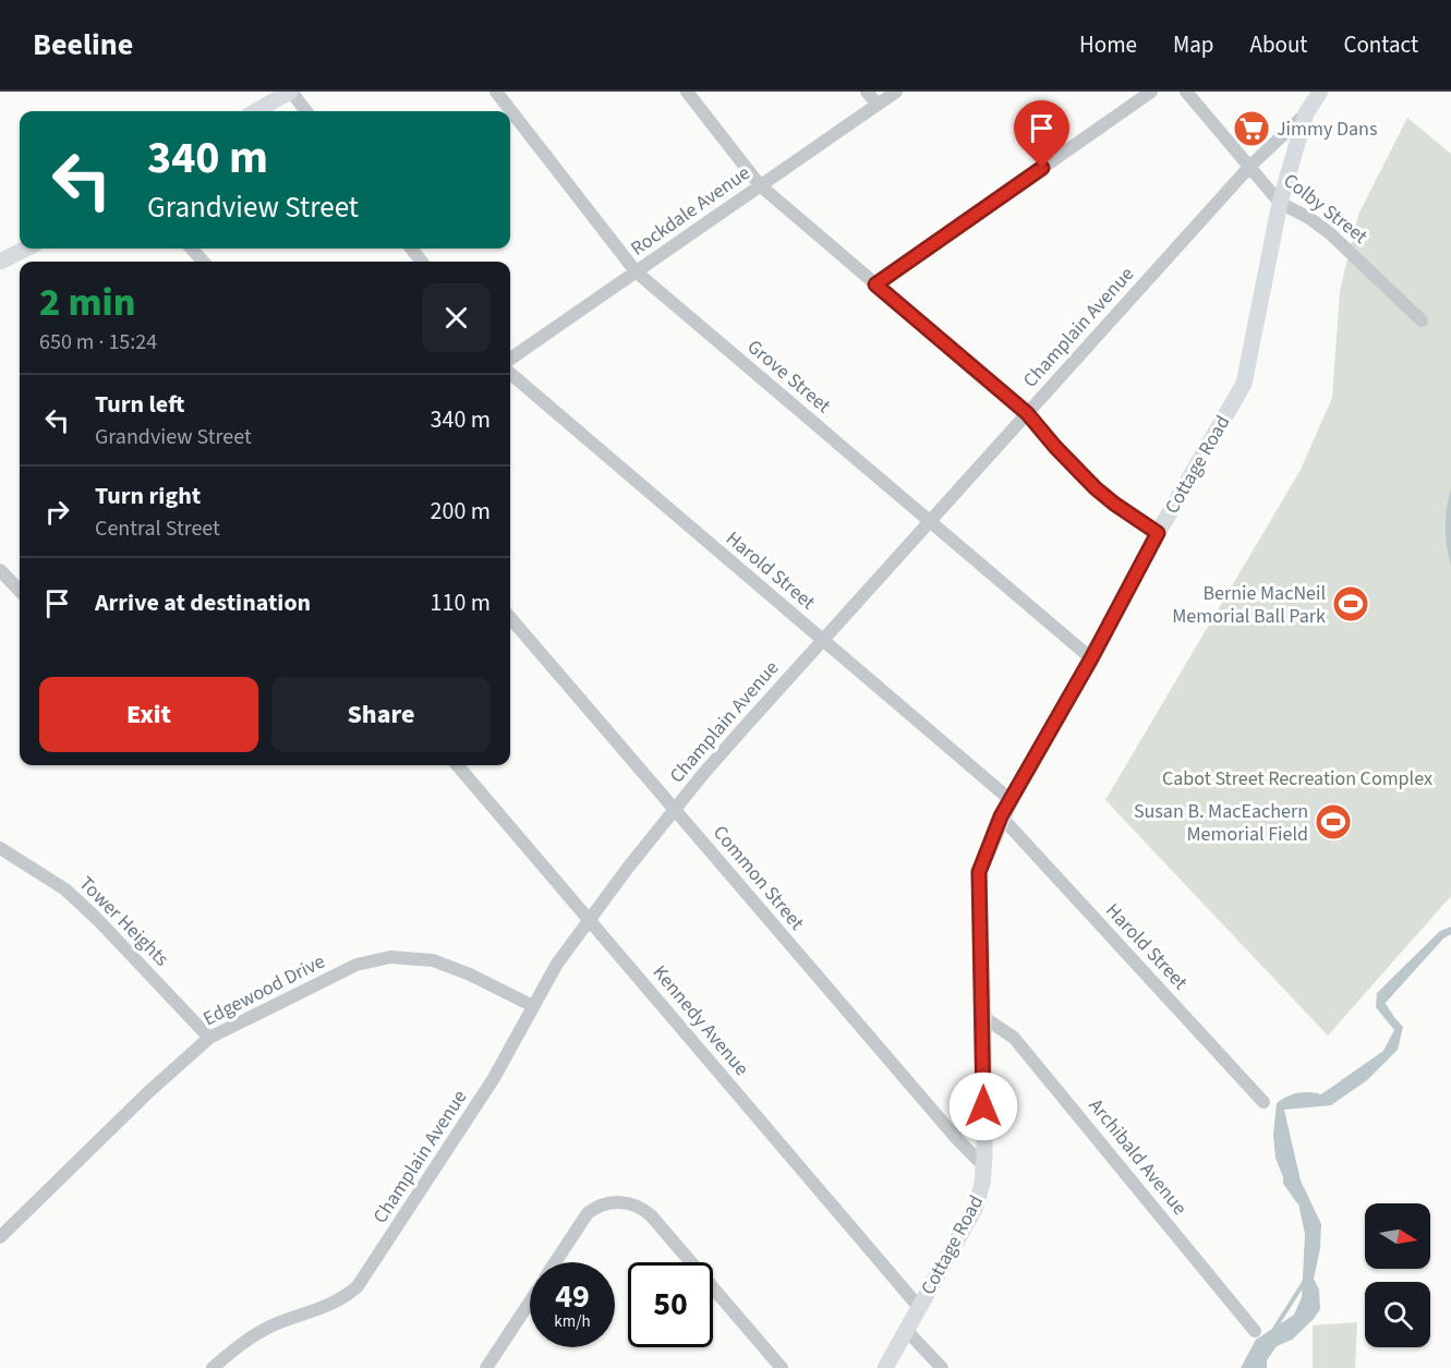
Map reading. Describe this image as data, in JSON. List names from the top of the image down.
{
  "streets": {
    "main road": ["Cottage Road"],
    "street": [
      "Colby Street",
      "Rockdale Avenue",
      "Champlain Avenue",
      "Grove Street",
      "Harold Street",
      "Common Street",
      "Tower Heights",
      "Edgewood Drive",
      "Kennedy Avenue",
      "Archibald Avenue"
    ]
  },
  "crossings": [
    ["Colby Street", "Champlain Avenue"],
    ["Colby Street", "Cottage Road"],
    ["Rockdale Avenue", "Grove Street"],
    ["Champlain Avenue", "Grove Street"],
    ["Champlain Avenue", "Cottage Road"],
    ["Champlain Avenue", "Harold Street"],
    ["Champlain Avenue", "Common Street"],
    ["Champlain Avenue", "Edgewood Drive"],
    ["Champlain Avenue", "Kennedy Avenue"],
    ["Grove Street", "Cottage Road"],
    ["Cottage Road", "Harold Street"],
    ["Cottage Road", "Common Street"],
    ["Cottage Road", "Kennedy Avenue"],
    ["Cottage Road", "Archibald Avenue"],
    ["Tower Heights", "Edgewood Drive"]
  ],
  "parks": ["Cabot Street Recreation Complex"],
  "places": {
    "supermarket": ["Jimmy Dans"],
    "sports": ["Bernie MacNeil Memorial Ball Park", "Susan B. MacEachern Memorial Field"]
  },
  "north": "right",
  "page": {
    "header": "Beeline",
    "nav": [
      "Home",
      "Map",
      "About",
      "Contact"
    ],
    "turn": ["340 m", "Grandview Street"],
    "heading": ["2 min", "650 m · 15:24"],
    "list": [
      {
        "name": "Turn left",
        "note": "Grandview Street",
        "value": "340 m"
      },
      {
        "name": "Turn right",
        "note": "Central Street",
        "value": "200 m"
      },
      {
        "name": "Arrive at destination",
        "value": "110 m"
      }
    ],
    "buttons": ["Exit", "Share"],
    "speed": "49 km/h",
    "limit": "50"
  }
}
